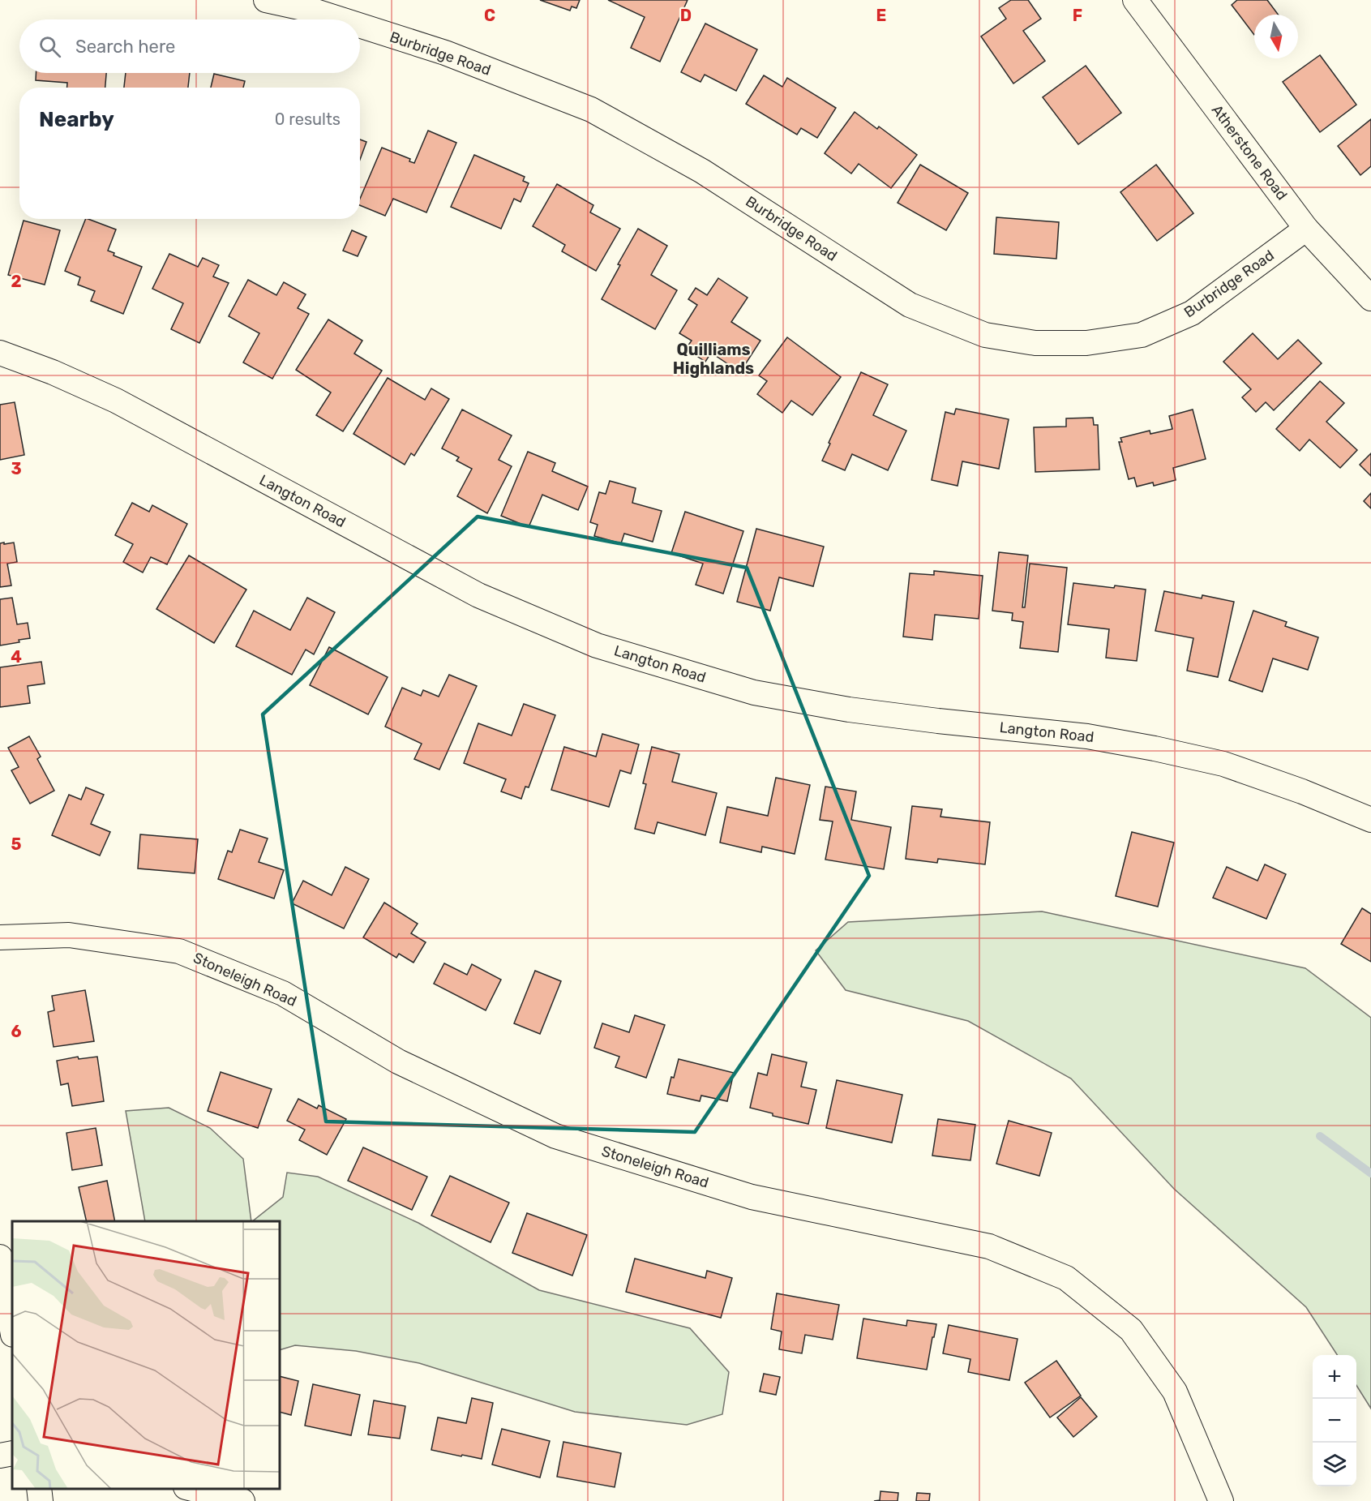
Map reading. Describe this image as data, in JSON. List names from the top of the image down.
{
  "streets": {
    "street": [
      "Burbridge Road",
      "Atherstone Road",
      "Langton Road",
      "Stoneleigh Road"
    ]
  },
  "crossings": [
    ["Burbridge Road", "Atherstone Road"]
  ],
  "districts": ["Quilliams Highlands"],
  "north": "bottom",
  "page": {
    "search": "Search here",
    "heading": ["Nearby", "0 results"],
    "map_buttons": ["+", "−"]
  },
  "grid": {
    "columns": [
      "C",
      "D",
      "E",
      "F"
    ],
    "rows": [
      "2",
      "3",
      "4",
      "5",
      "6"
    ]
  }
}
